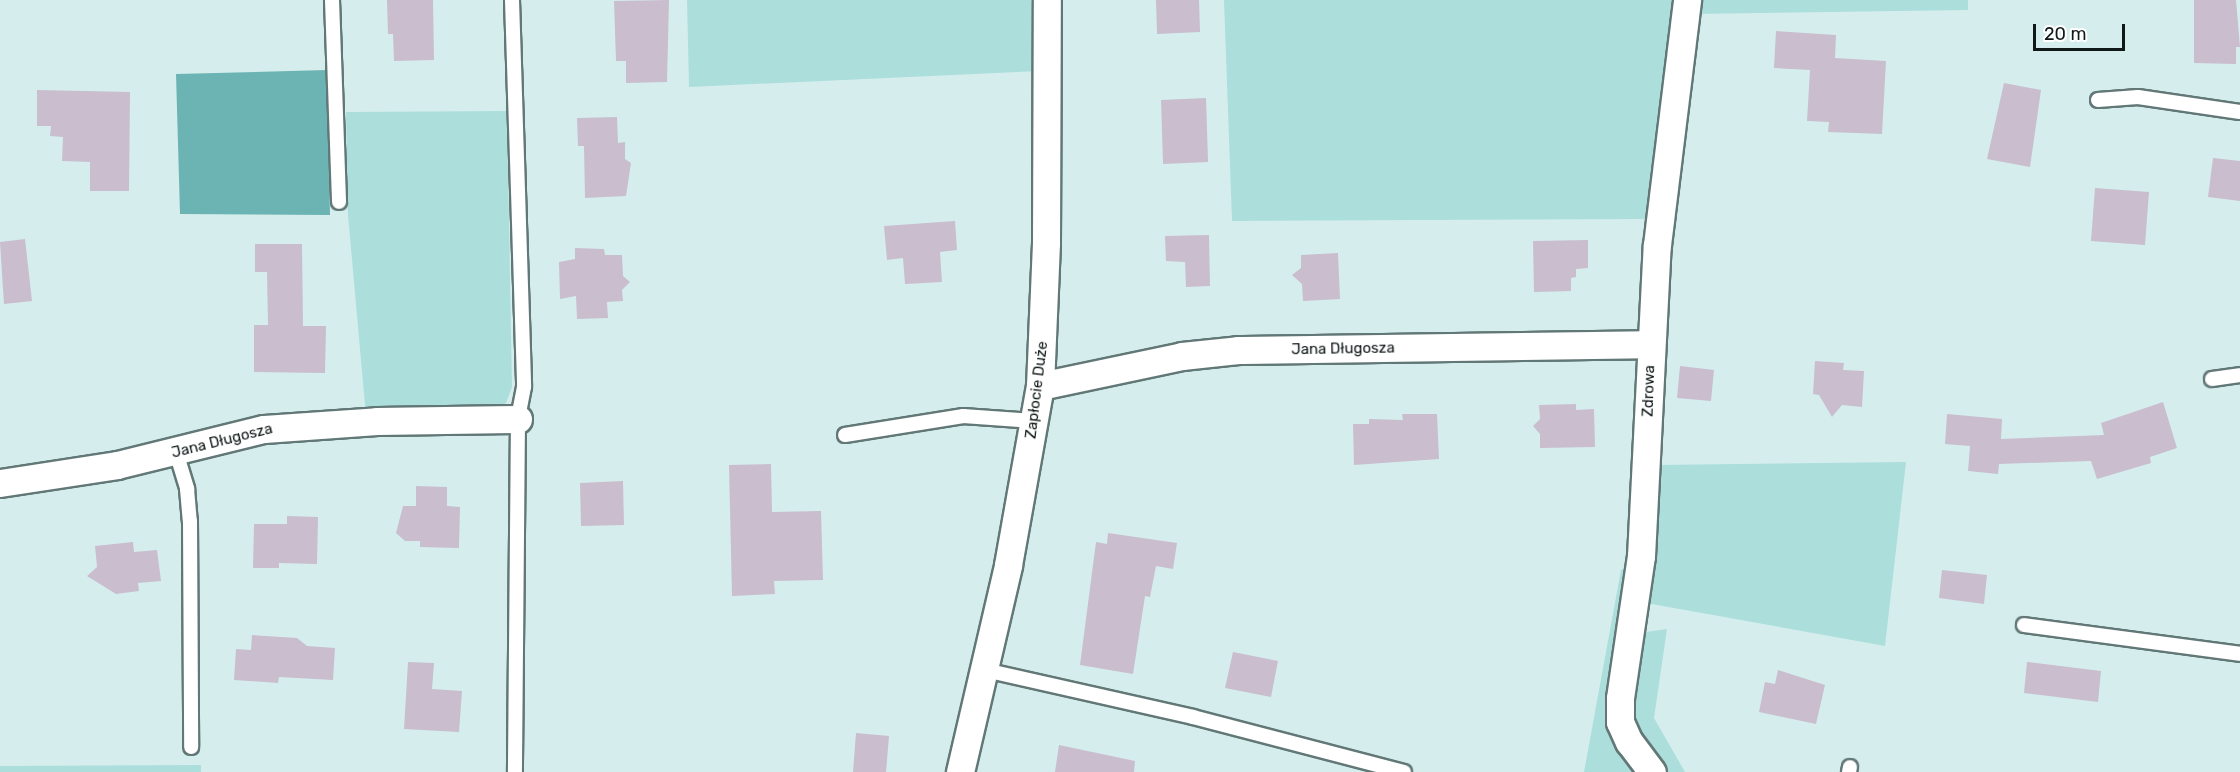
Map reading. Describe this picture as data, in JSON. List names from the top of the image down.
{
  "streets": {
    "street": ["Jana Długosza", "Zapłocie Duże", "Zdrowa"]
  },
  "crossings": [
    ["Jana Długosza", "Zapłocie Duże"],
    ["Jana Długosza", "Zdrowa"]
  ],
  "scale_bar": "20 m"
}
